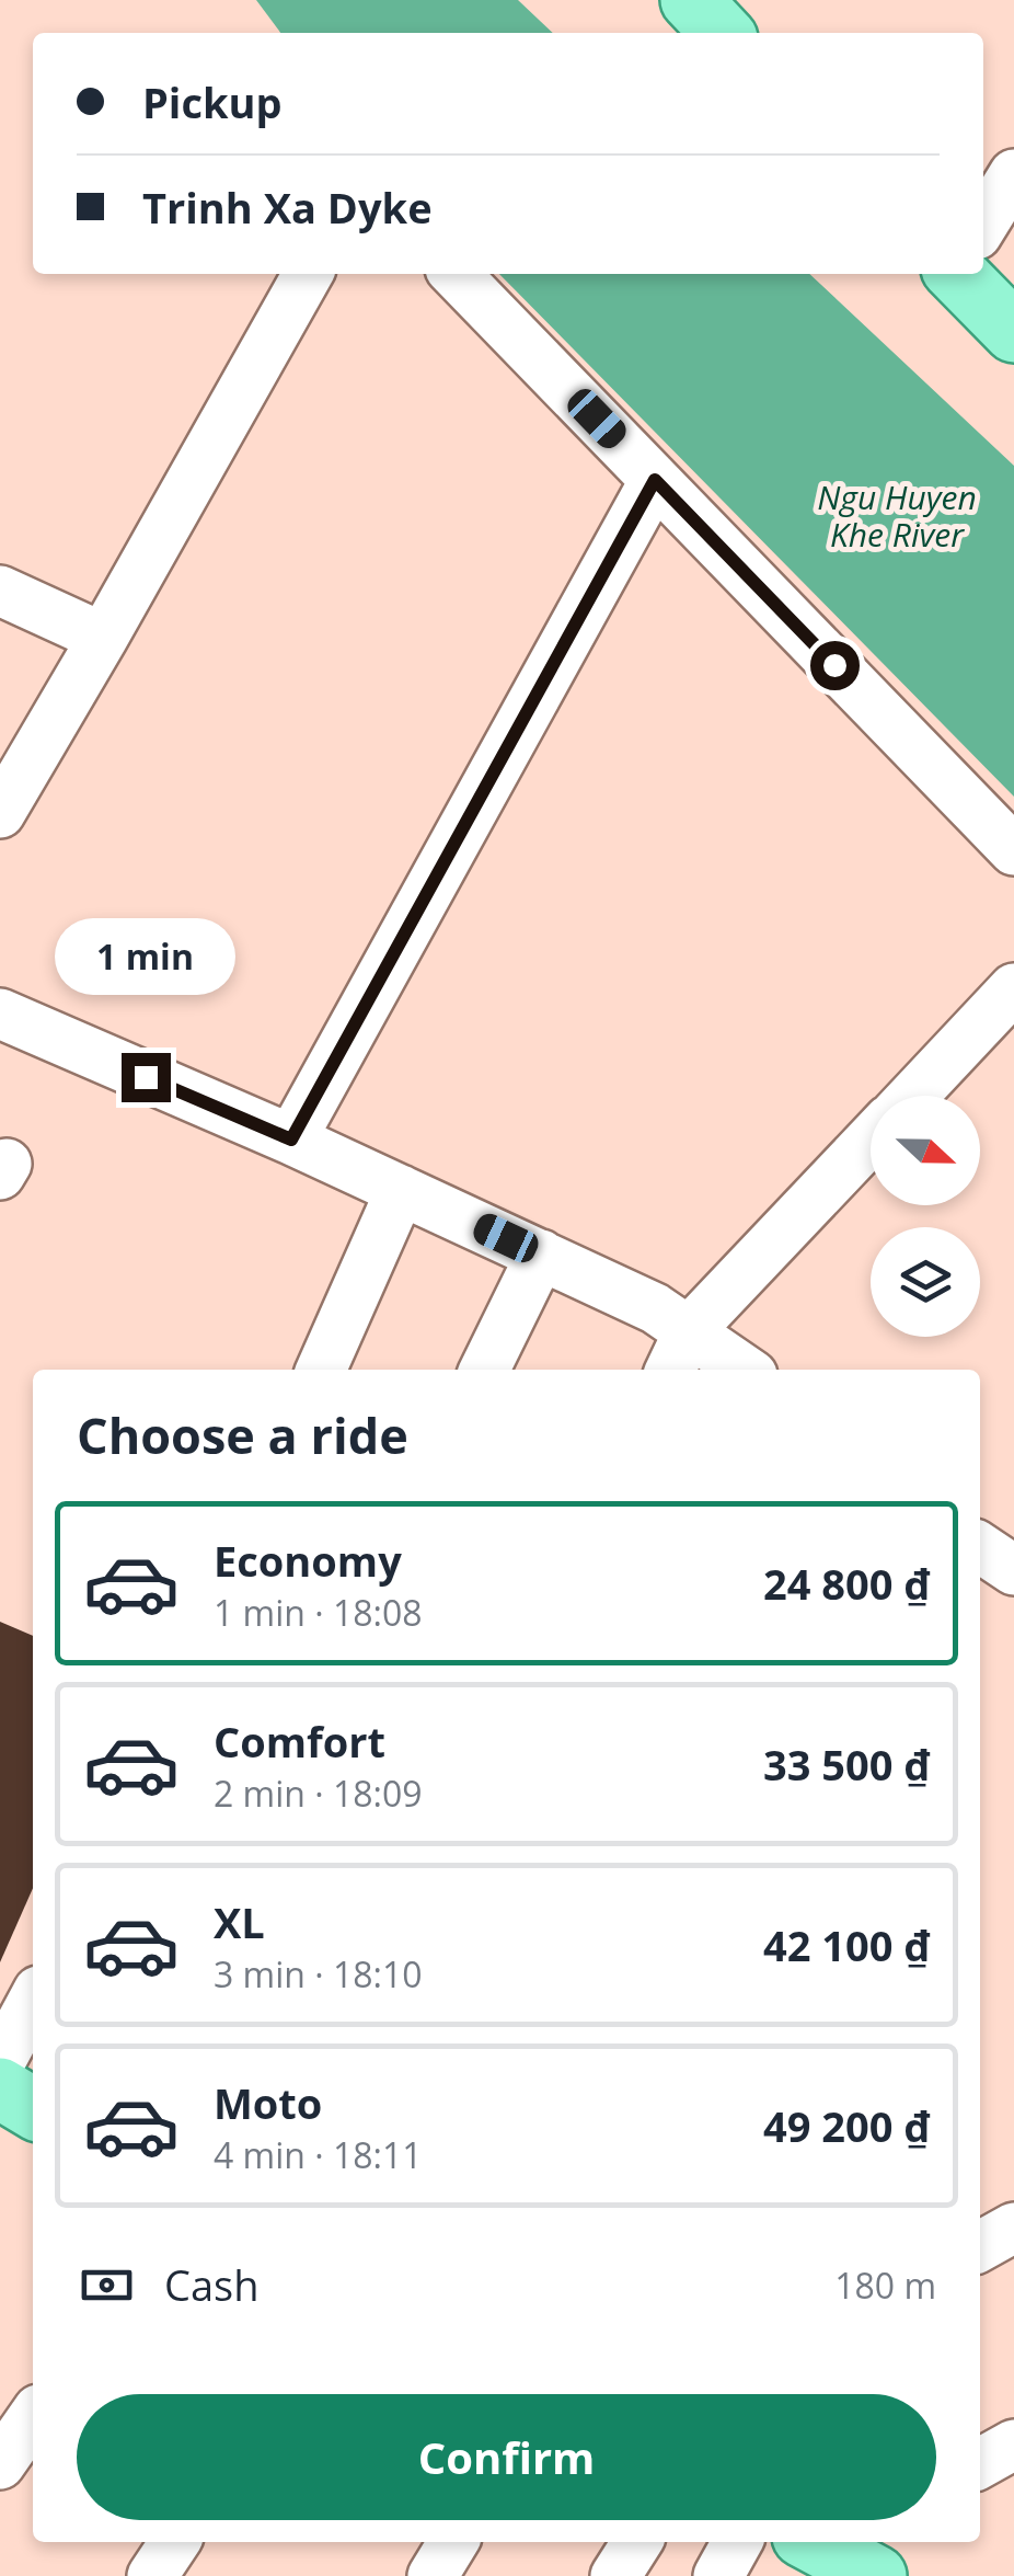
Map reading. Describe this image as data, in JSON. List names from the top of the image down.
{
  "water": ["Ngu Huyen Khe River"],
  "north": "right",
  "page": {
    "banner": ["Pickup", "Trinh Xa Dyke"],
    "bubble": "1 min",
    "heading": "Choose a ride",
    "list": [
      {
        "name": "Economy",
        "note": "1 min · 18:08",
        "value": "24 800 ₫"
      },
      {
        "name": "Comfort",
        "note": "2 min · 18:09",
        "value": "33 500 ₫"
      },
      {
        "name": "XL",
        "note": "3 min · 18:10",
        "value": "42 100 ₫"
      },
      {
        "name": "Moto",
        "note": "4 min · 18:11",
        "value": "49 200 ₫"
      }
    ],
    "pay": ["Cash", "180 m"],
    "buttons": "Confirm"
  }
}
